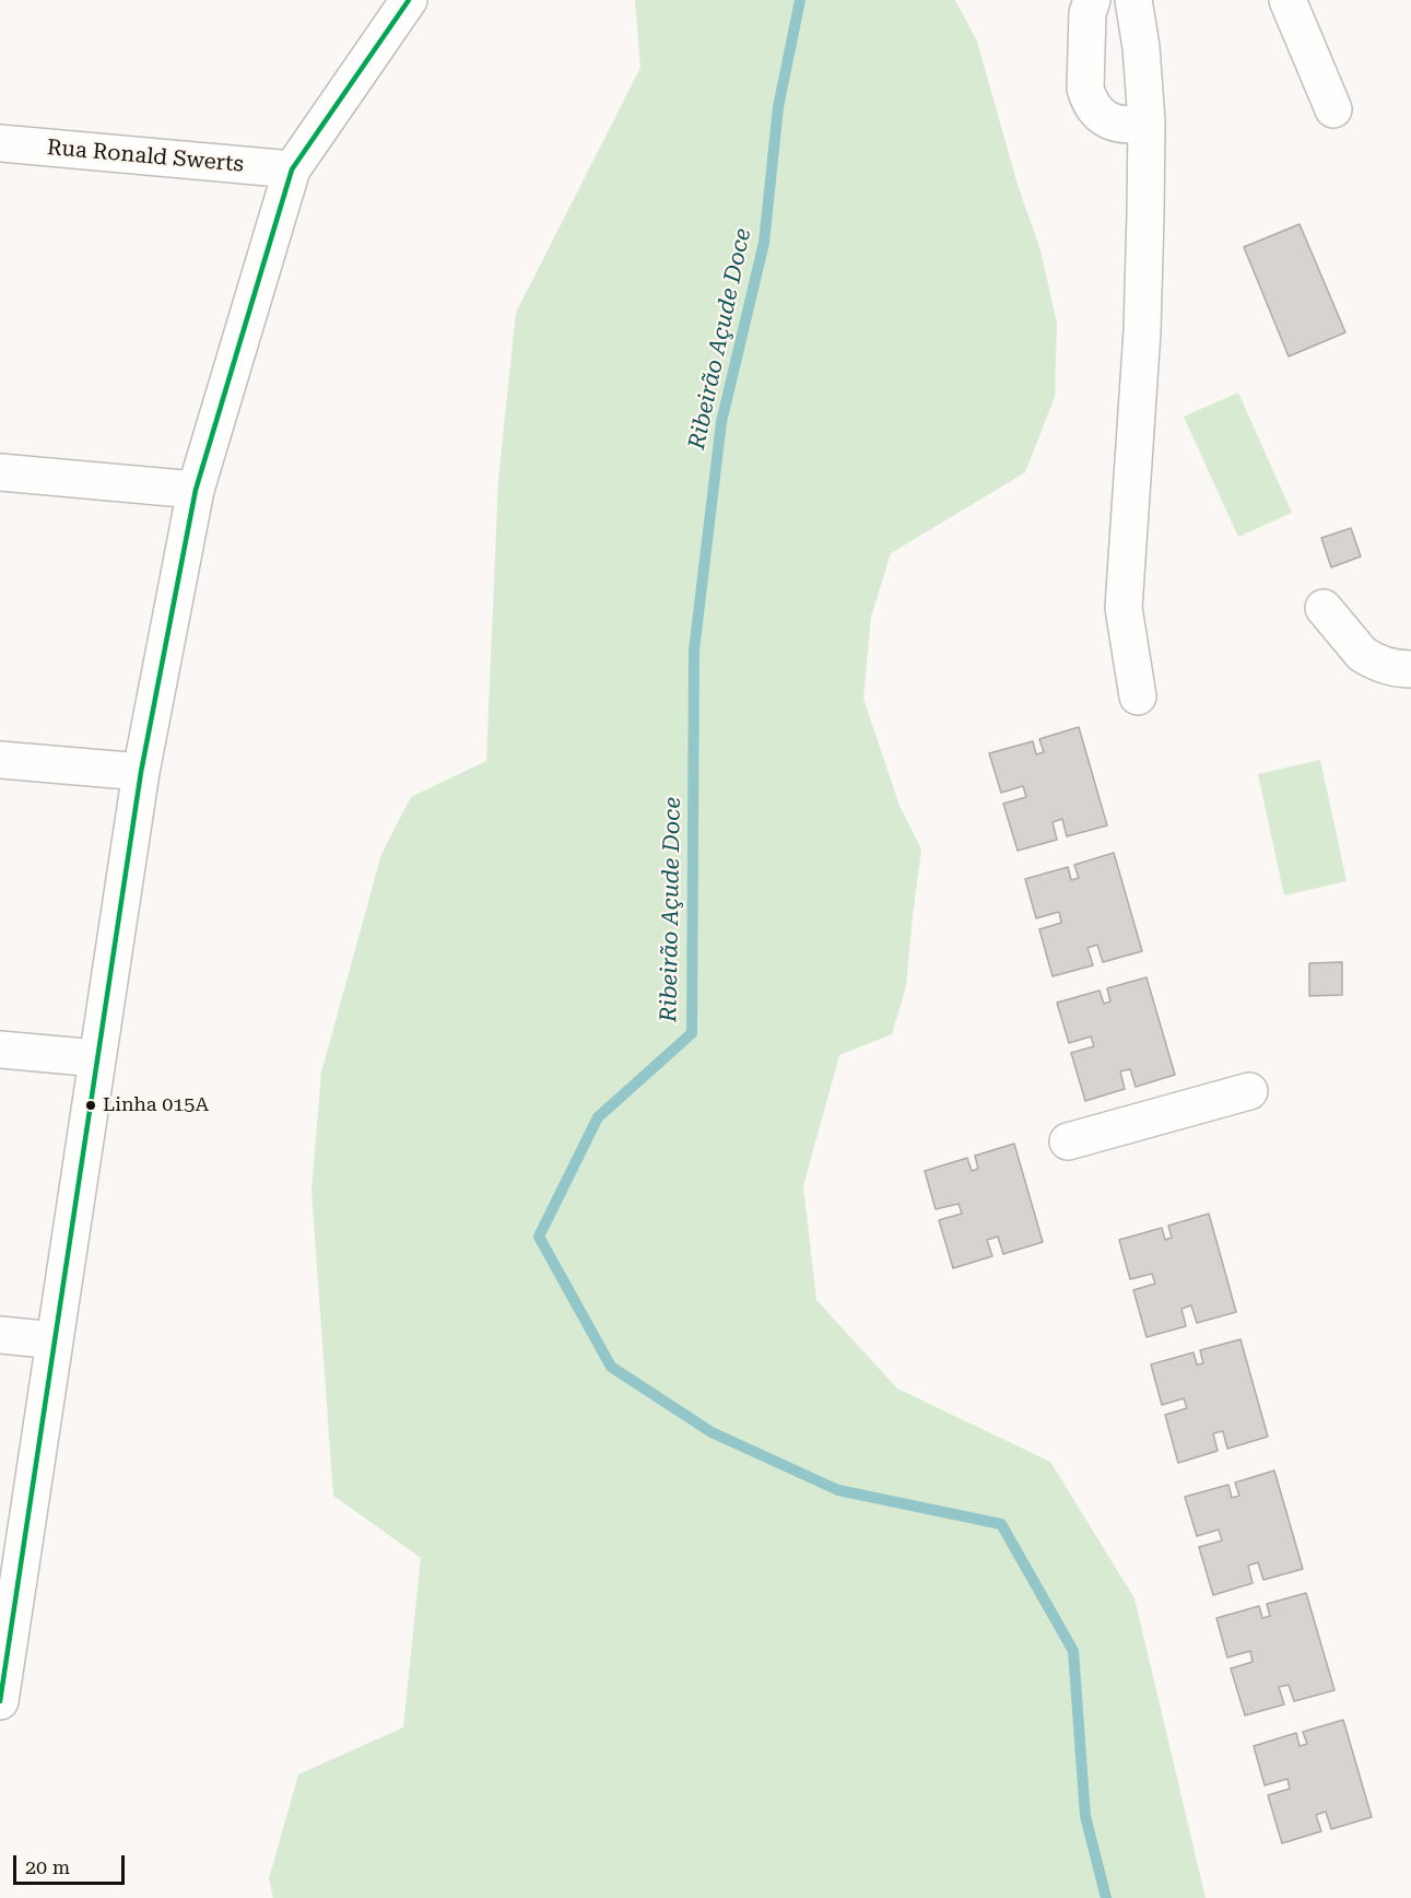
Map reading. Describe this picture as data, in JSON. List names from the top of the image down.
{
  "streets": {
    "street": ["Rua Ronald Swerts"]
  },
  "water": ["Ribeirão Açude Doce"],
  "places": ["Linha 015A"],
  "scale_bar": "20 m"
}
